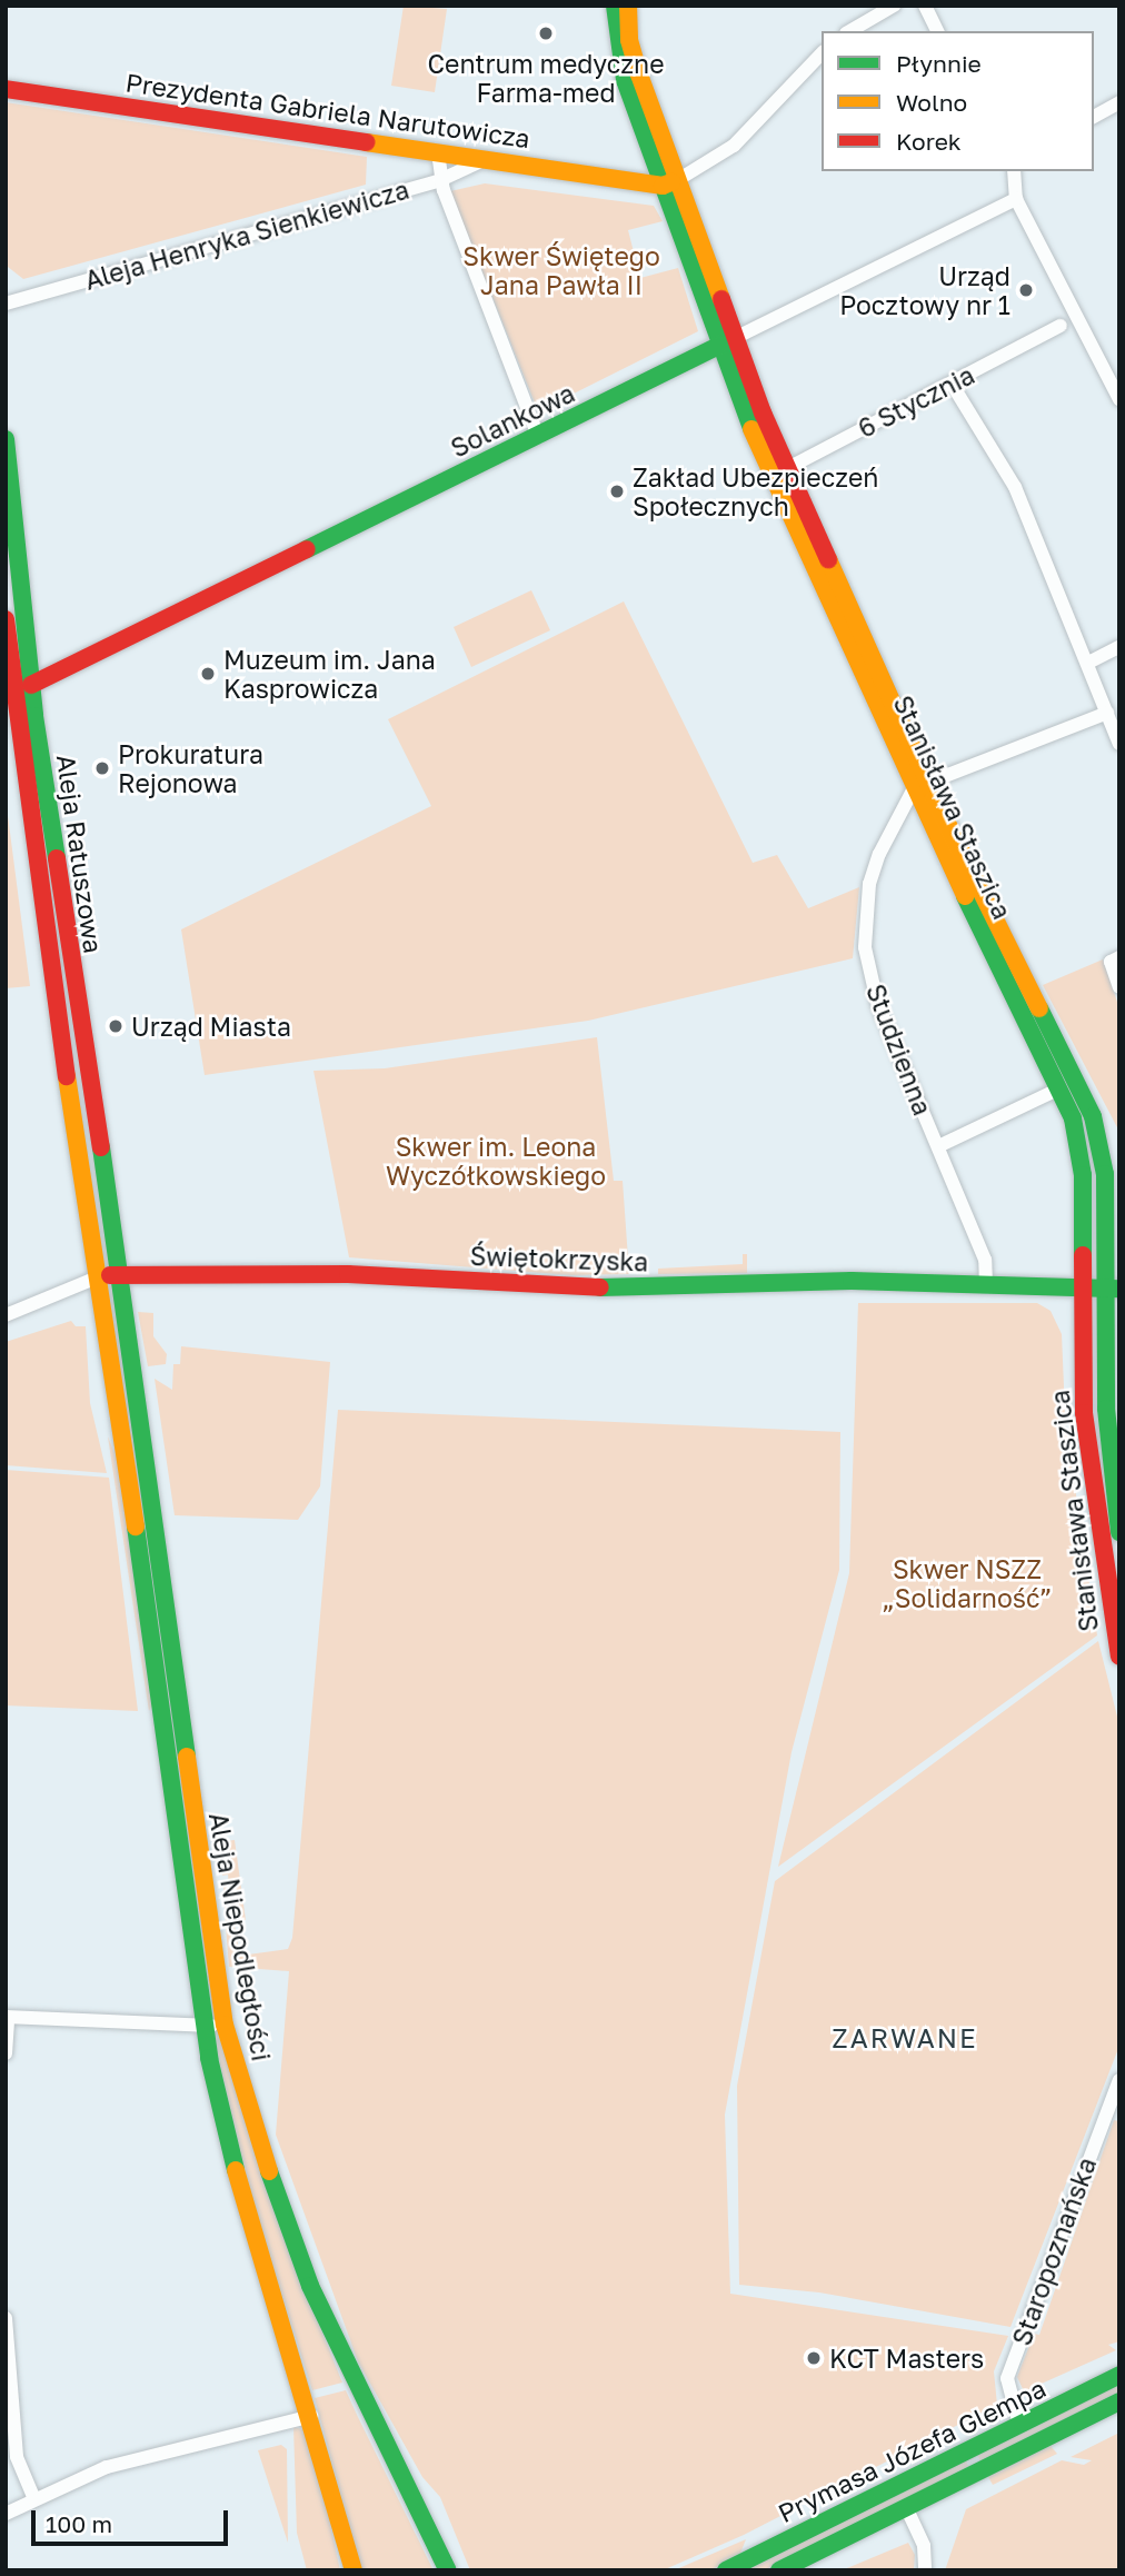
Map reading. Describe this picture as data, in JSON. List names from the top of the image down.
{
  "streets": {
    "street": [
      "Prezydenta Gabriela Narutowicza",
      "Aleja Henryka Sienkiewicza",
      "6 Stycznia",
      "Solankowa",
      "Stanisława Staszica",
      "Aleja Ratuszowa",
      "Studzienna",
      "Świętokrzyska",
      "Aleja Niepodległości",
      "Staropoznańska",
      "Prymasa Józefa Glempa"
    ]
  },
  "crossings": [
    ["Prezydenta Gabriela Narutowicza", "Aleja Henryka Sienkiewicza"],
    ["Prezydenta Gabriela Narutowicza", "Stanisława Staszica"],
    ["6 Stycznia", "Stanisława Staszica"],
    ["Solankowa", "Stanisława Staszica"],
    ["Solankowa", "Aleja Ratuszowa"],
    ["Stanisława Staszica", "Studzienna"],
    ["Stanisława Staszica", "Świętokrzyska"],
    ["Aleja Ratuszowa", "Świętokrzyska"],
    ["Aleja Ratuszowa", "Aleja Niepodległości"],
    ["Studzienna", "Świętokrzyska"],
    ["Świętokrzyska", "Aleja Niepodległości"],
    ["Staropoznańska", "Prymasa Józefa Glempa"]
  ],
  "districts": ["ZARWANE"],
  "parks": ["Skwer Świętego Jana Pawła II", "Skwer im. Leona Wyczółkowskiego", "Skwer NSZZ „Solidarność”"],
  "places": [
    "Centrum medyczne Farma-med",
    "Urząd Pocztowy nr 1",
    "Zakład Ubezpieczeń Społecznych",
    "Muzeum im. Jana Kasprowicza",
    "Prokuratura Rejonowa",
    "Urząd Miasta",
    "KCT Masters"
  ],
  "legend": ["Płynnie", "Wolno", "Korek"],
  "scale_bar": "100 m"
}
